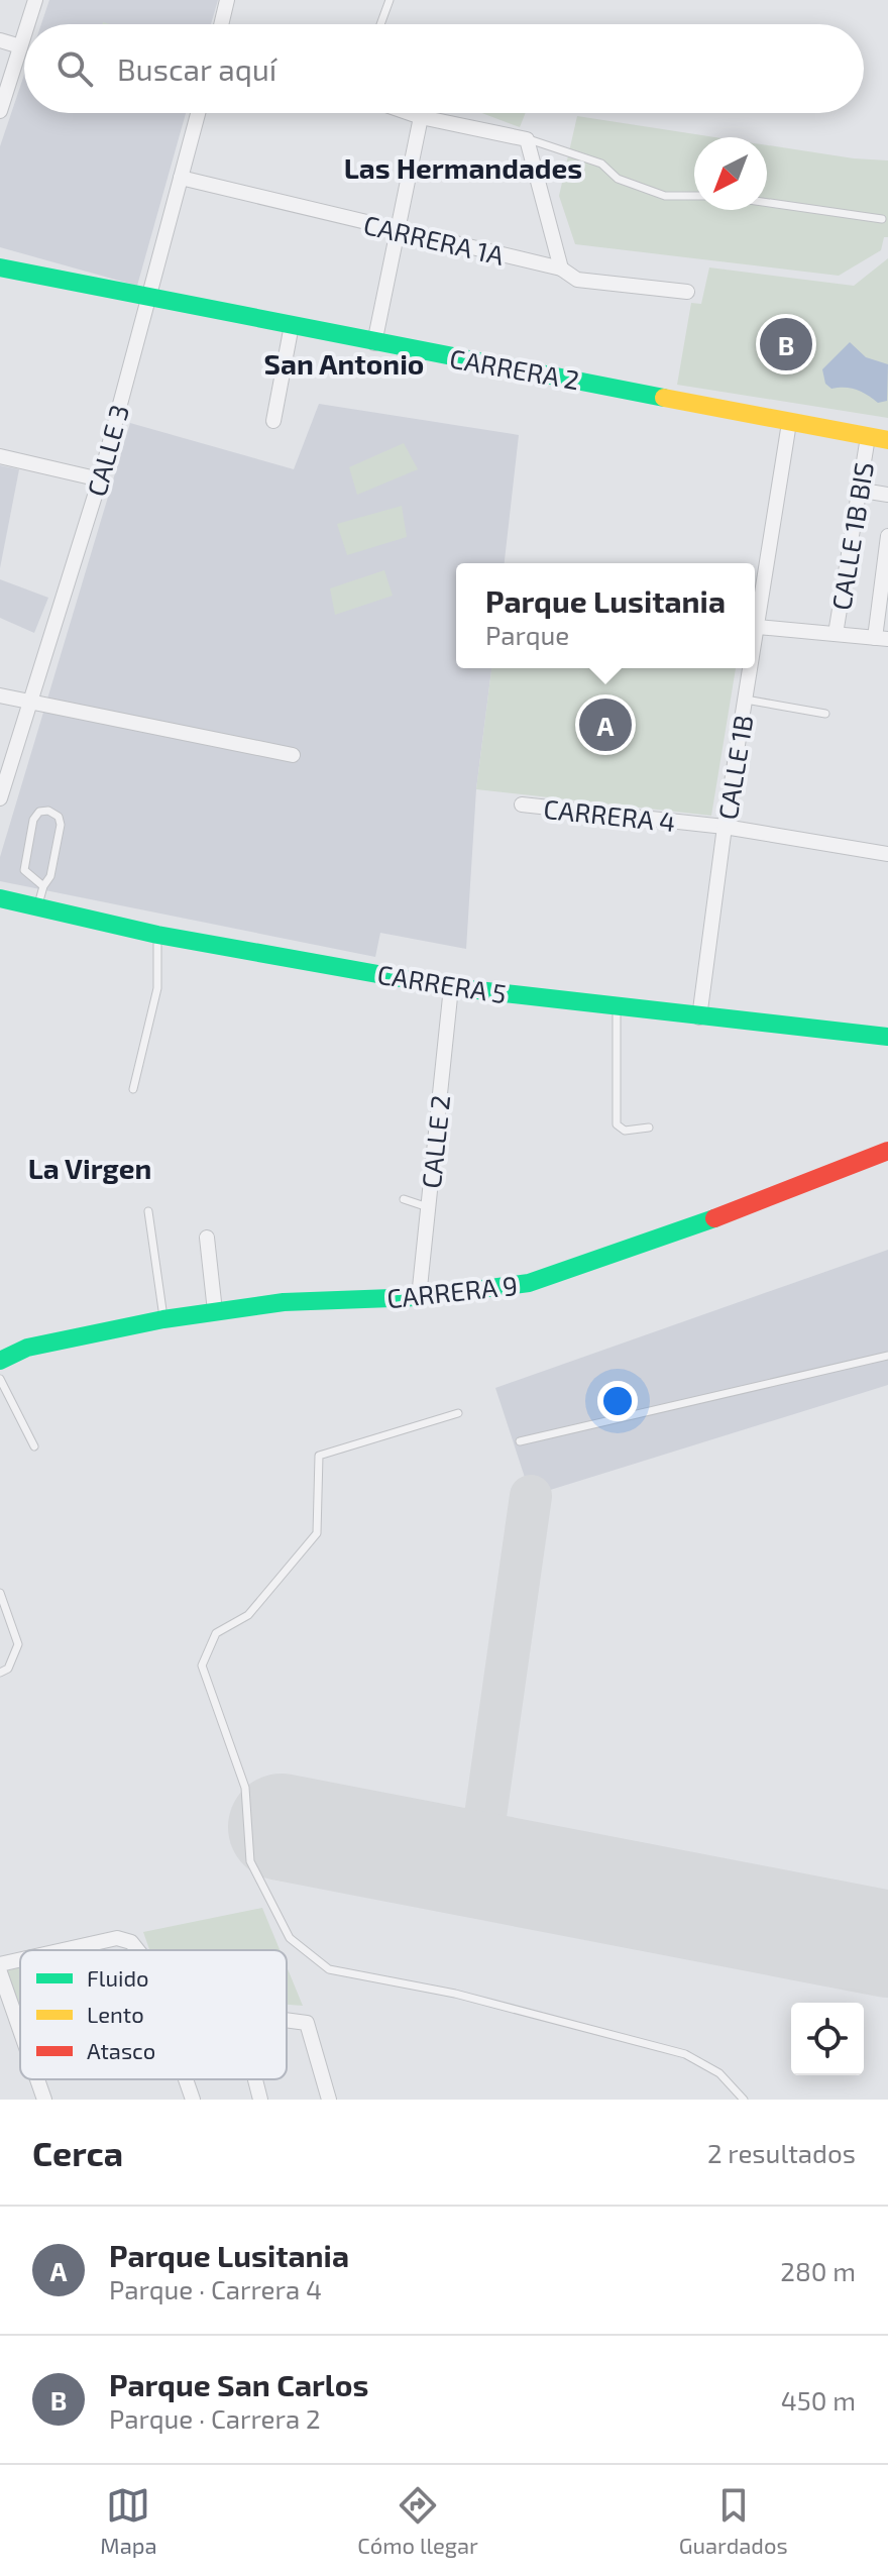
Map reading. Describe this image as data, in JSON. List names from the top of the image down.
{
  "streets": {
    "street": [
      "CARRERA 1A",
      "CARRERA 2",
      "CALLE 3",
      "CALLE 1B BIS",
      "CALLE 1B",
      "CARRERA 4",
      "CARRERA 5",
      "CALLE 2",
      "CARRERA 9"
    ]
  },
  "crossings": [
    ["CARRERA 1A", "CALLE 3"],
    ["CARRERA 2", "CALLE 3"],
    ["CARRERA 2", "CALLE 1B BIS"],
    ["CARRERA 2", "CALLE 1B"],
    ["CALLE 1B", "CARRERA 4"],
    ["CALLE 1B", "CARRERA 5"],
    ["CARRERA 5", "CALLE 2"],
    ["CALLE 2", "CARRERA 9"]
  ],
  "districts": ["Las Hermandades", "San Antonio", "La Virgen"],
  "legend": ["Fluido", "Lento", "Atasco"],
  "north": "bottom left",
  "page": {
    "search": "Buscar aquí",
    "pins": ["B", "A"],
    "popup": ["Parque Lusitania", "Parque"],
    "heading": ["Cerca", "2 resultados"],
    "list": [
      {
        "mark": "A",
        "name": "Parque Lusitania",
        "note": "Parque · Carrera 4",
        "value": "280 m"
      },
      {
        "mark": "B",
        "name": "Parque San Carlos",
        "note": "Parque · Carrera 2",
        "value": "450 m"
      }
    ],
    "nav": ["Mapa", "Cómo llegar", "Guardados"]
  }
}
